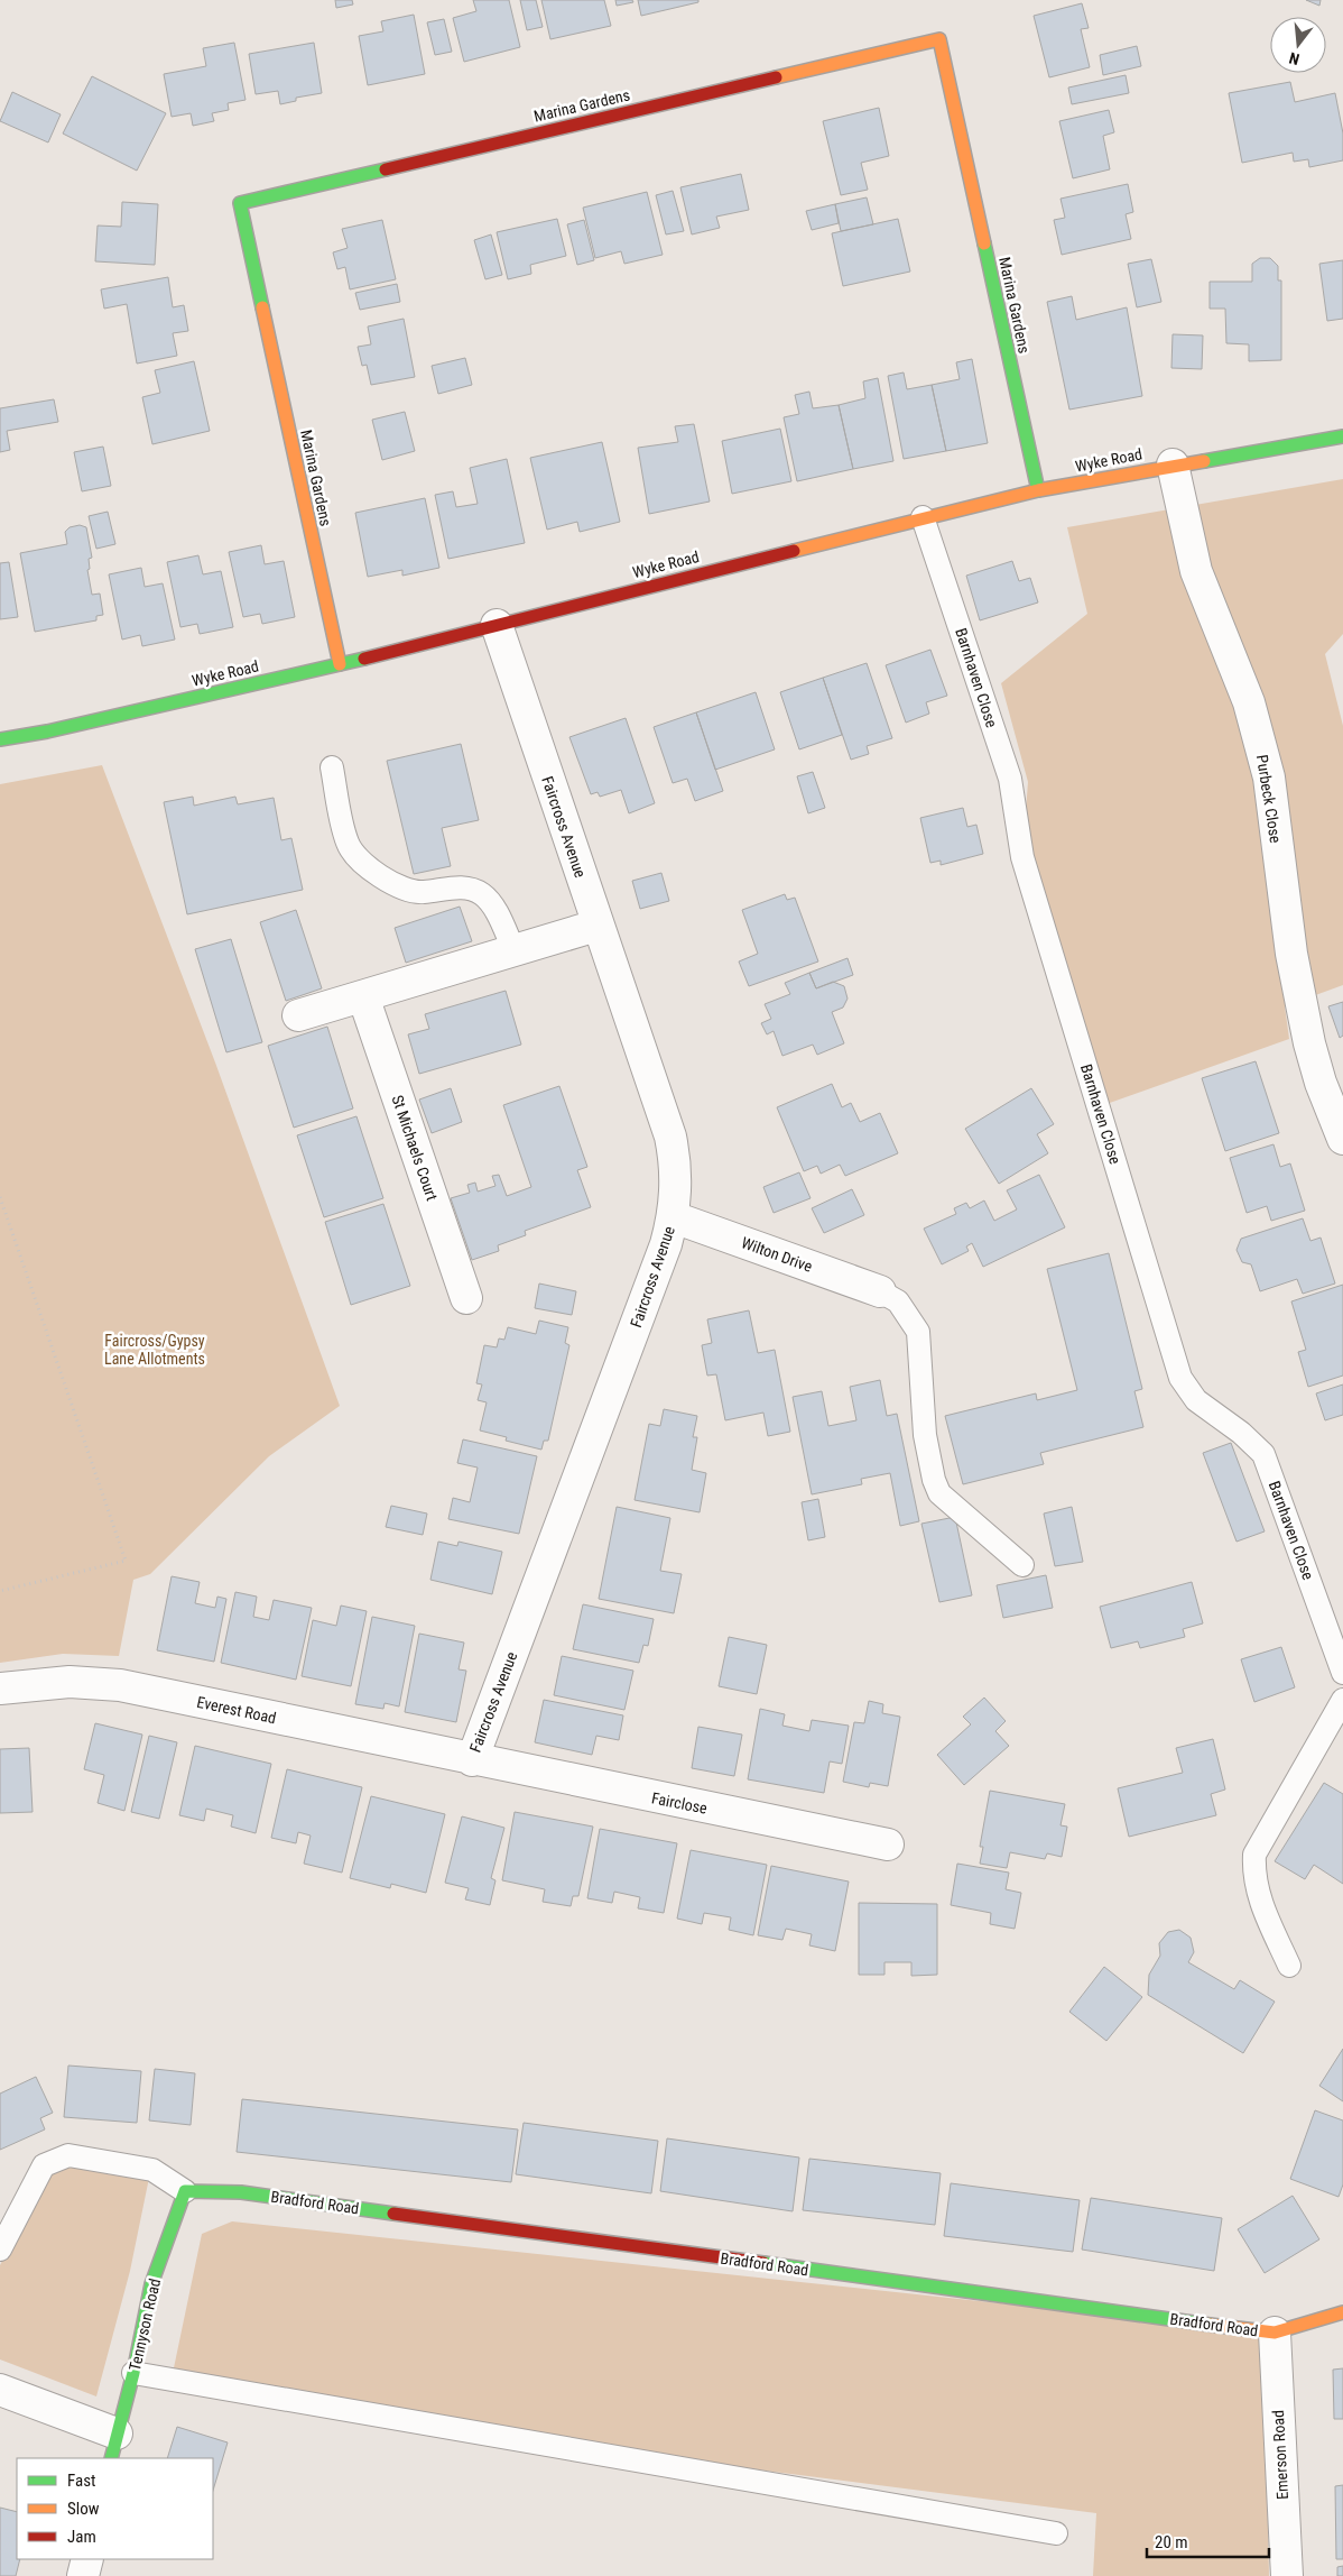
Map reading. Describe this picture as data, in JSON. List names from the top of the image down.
{
  "streets": {
    "street": [
      "Marina Gardens",
      "Wyke Road",
      "Purbeck Close",
      "Faircross Avenue",
      "St Michaels Court",
      "Wilton Drive",
      "Everest Road",
      "Fairclose",
      "Bradford Road",
      "Tennyson Road",
      "Emerson Road"
    ],
    "lane": ["Barnhaven Close"]
  },
  "crossings": [
    ["Marina Gardens", "Wyke Road"],
    ["Wyke Road", "Barnhaven Close"],
    ["Wyke Road", "Purbeck Close"],
    ["Wyke Road", "Faircross Avenue"],
    ["Faircross Avenue", "Wilton Drive"],
    ["Faircross Avenue", "Everest Road"],
    ["Faircross Avenue", "Fairclose"],
    ["Everest Road", "Fairclose"],
    ["Bradford Road", "Tennyson Road"],
    ["Bradford Road", "Emerson Road"]
  ],
  "parks": ["Faircross/Gypsy Lane Allotments"],
  "legend": ["Fast", "Slow", "Jam"],
  "scale_bar": "20 m",
  "north": "bottom"
}
